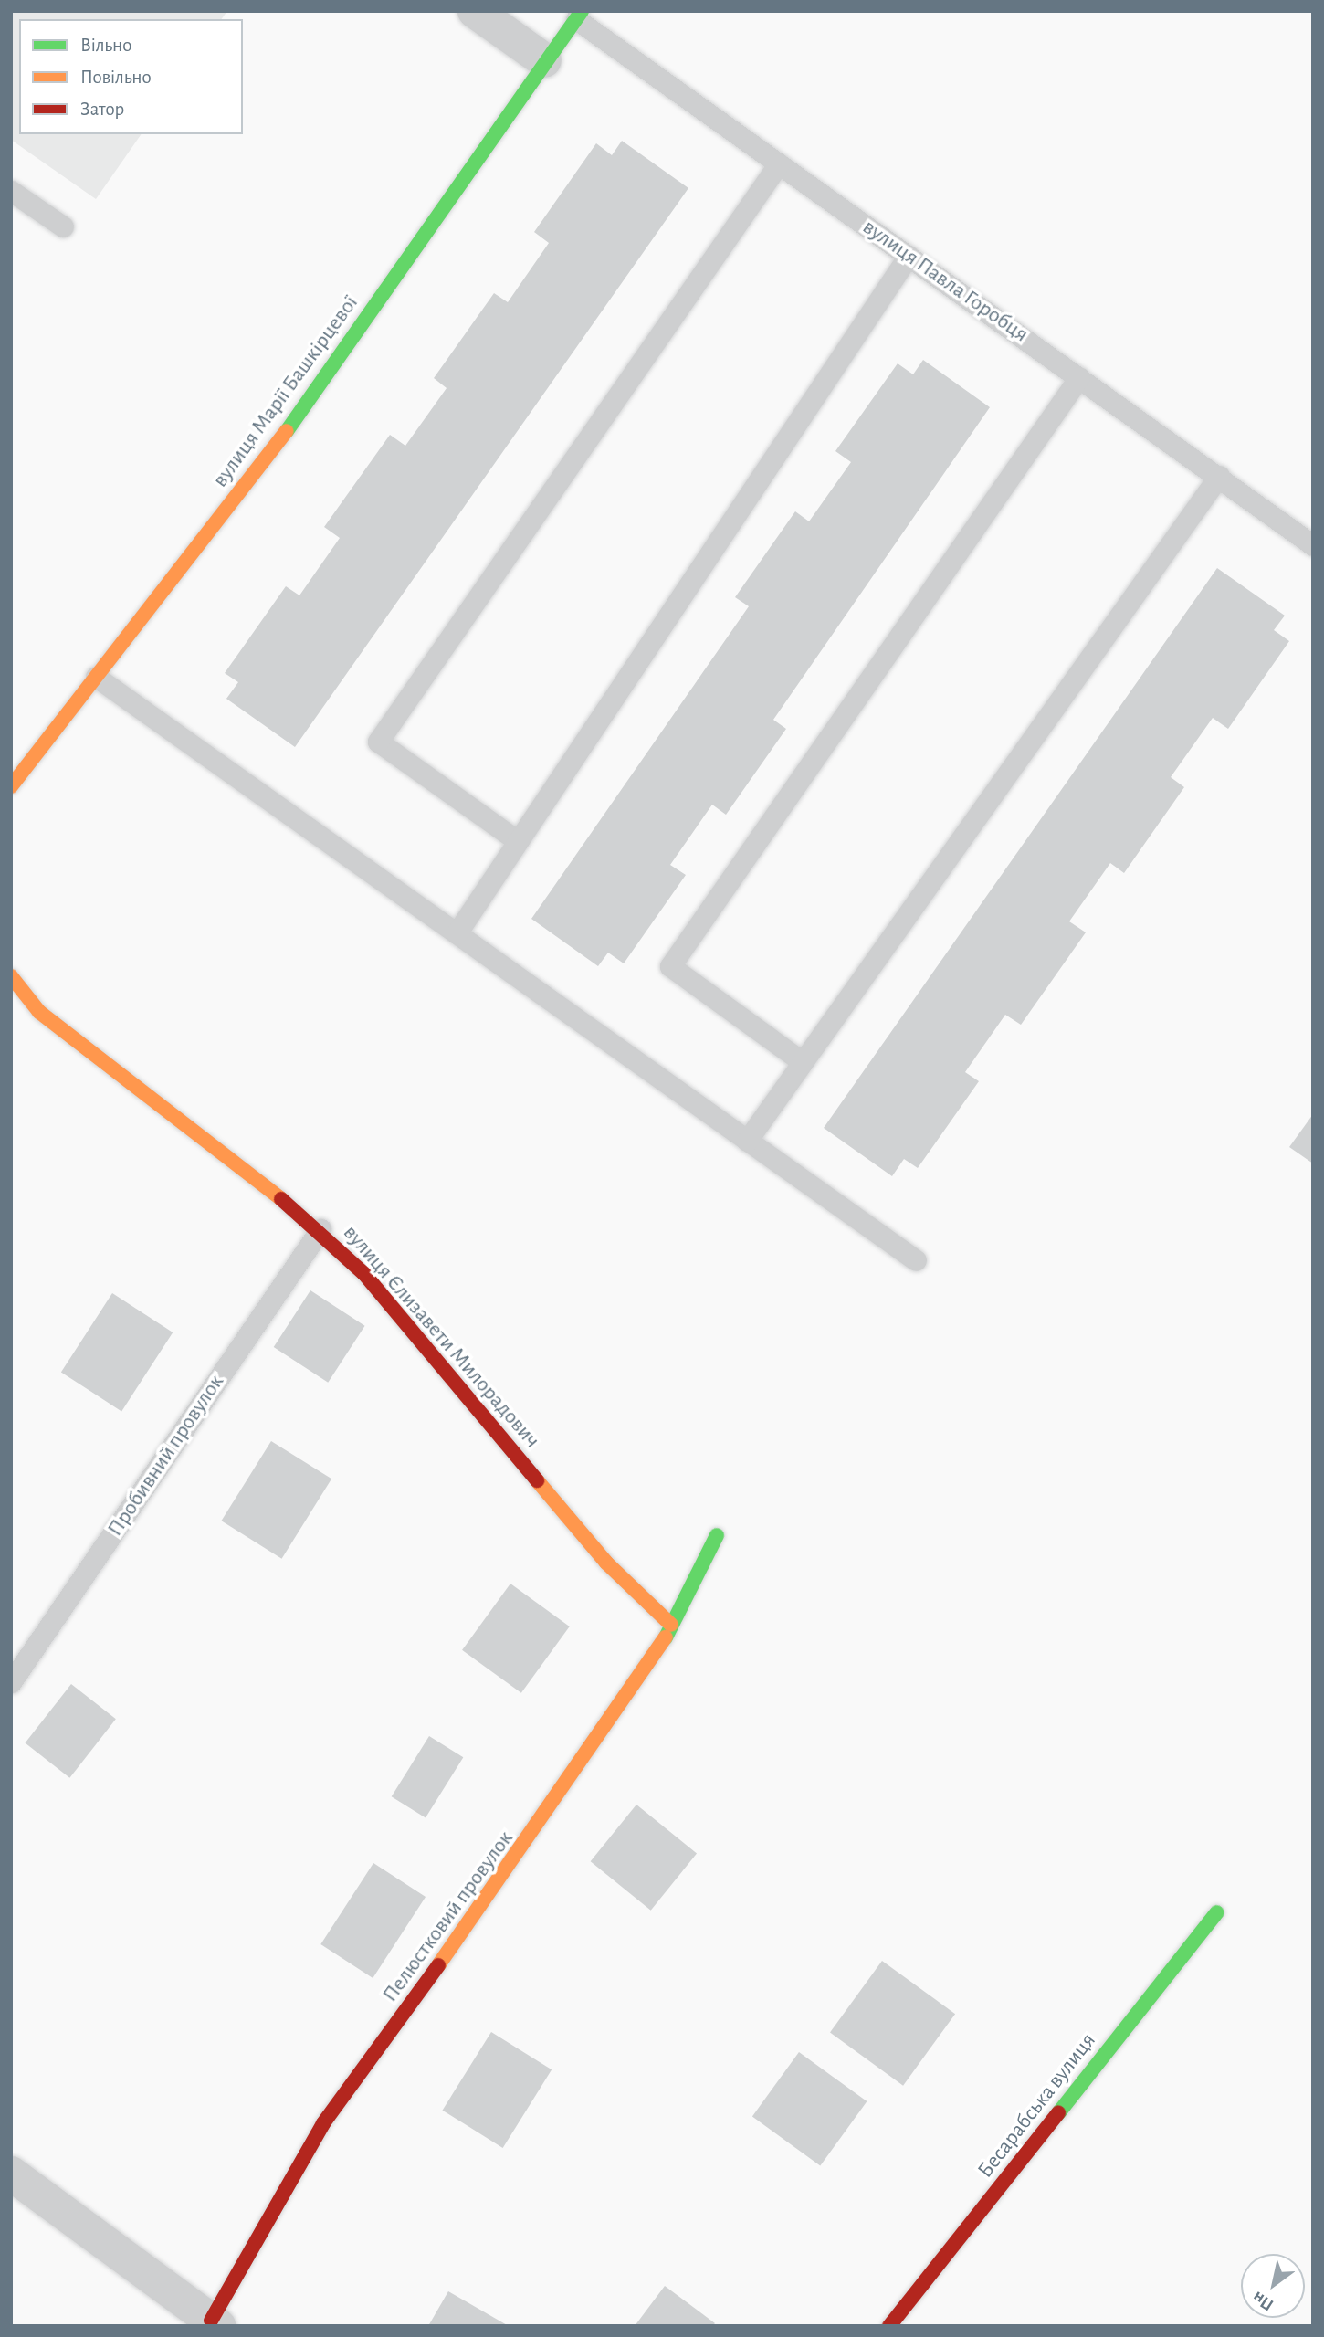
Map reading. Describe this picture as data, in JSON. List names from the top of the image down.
{
  "streets": {
    "street": [
      "вулиця Марії Башкірцевої",
      "вулиця Єлизавети Милорадович",
      "Пелюстковий провулок",
      "Бесарабська вулиця"
    ],
    "lane": ["вулиця Павла Горобця", "Пробивний провулок"]
  },
  "crossings": [
    ["вулиця Павла Горобця", "вулиця Марії Башкірцевої"],
    ["вулиця Єлизавети Милорадович", "Пробивний провулок"],
    ["вулиця Єлизавети Милорадович", "Пелюстковий провулок"]
  ],
  "legend": ["Вільно", "Повільно", "Затор"],
  "north": "bottom left"
}
